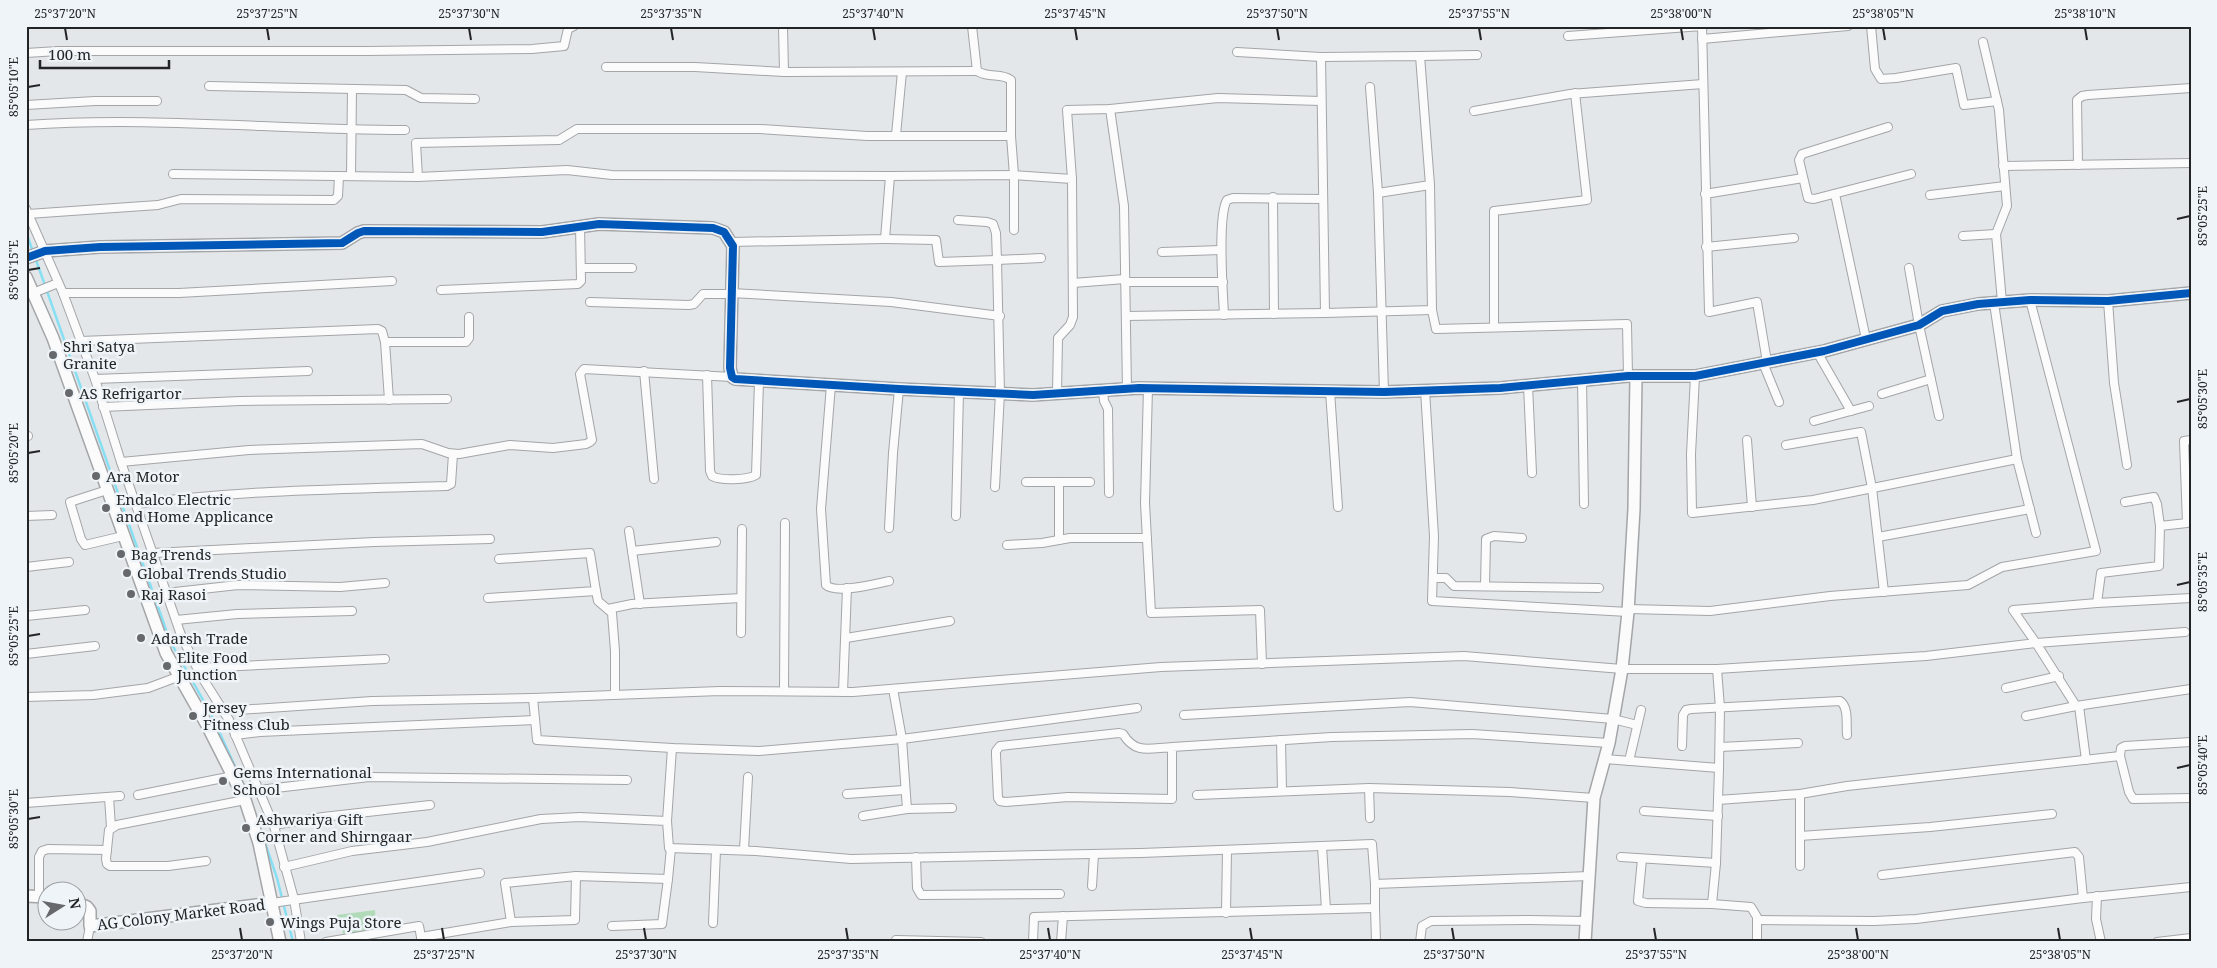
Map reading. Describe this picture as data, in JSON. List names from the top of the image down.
{
  "streets": {
    "street": ["AG Colony Market Road"]
  },
  "places": [
    "Shri Satya Granite",
    "AS Refrigartor",
    "Ara Motor",
    "Endalco Electric and Home Applicance",
    "Bag Trends",
    "Global Trends Studio",
    "Raj Rasoi",
    "Adarsh Trade",
    "Elite Food Junction",
    "Jersey Fitness Club",
    "Gems International School",
    "Ashwariya Gift Corner and Shirngaar",
    "Wings Puja Store"
  ],
  "scale_bar": "100 m",
  "north": "right",
  "coordinates": [
    "25°37'20\"N",
    "25°37'25\"N",
    "25°37'30\"N",
    "25°37'35\"N",
    "25°37'40\"N",
    "25°37'45\"N",
    "25°37'50\"N",
    "25°37'55\"N",
    "25°38'00\"N",
    "25°38'05\"N",
    "25°38'10\"N",
    "85°05'10\"E",
    "85°05'25\"E",
    "85°05'15\"E",
    "85°05'30\"E",
    "85°05'20\"E",
    "85°05'35\"E",
    "85°05'40\"E"
  ]
}
